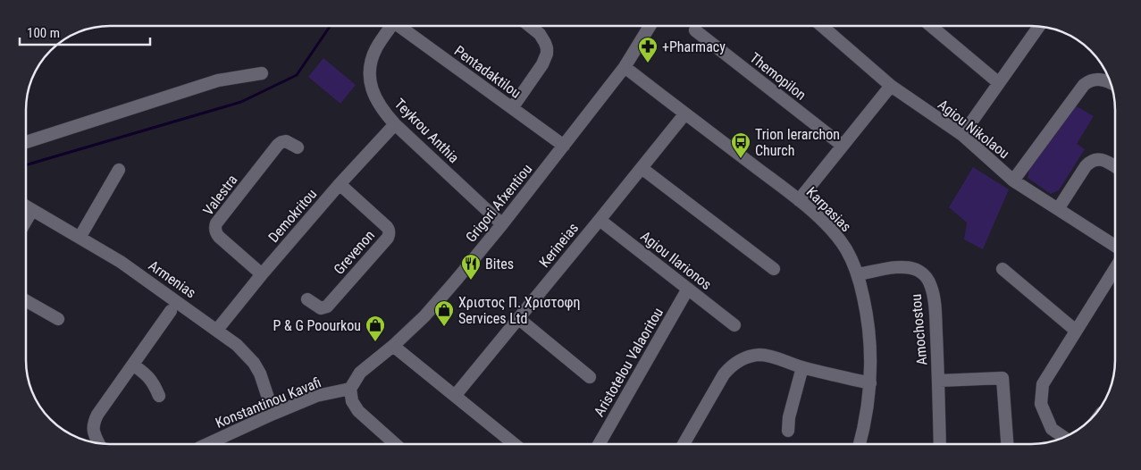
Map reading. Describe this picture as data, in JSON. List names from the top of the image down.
{
  "streets": {
    "street": [
      "Pentadaktilou",
      "Themopilon",
      "Agiou Nikolaou",
      "Teykrou Anthia",
      "Valestra",
      "Grigori Afxentiou",
      "Karpasias",
      "Demokritou",
      "Kerineias",
      "Grevenon",
      "Agiou Ilarionos",
      "Armenias",
      "Amochostou",
      "Aristotelou Valaoritou",
      "Konstantinou Kavafi"
    ]
  },
  "crossings": [
    ["Pentadaktilou", "Grigori Afxentiou"],
    ["Teykrou Anthia", "Grigori Afxentiou"],
    ["Teykrou Anthia", "Demokritou"],
    ["Valestra", "Demokritou"],
    ["Grigori Afxentiou", "Karpasias"],
    ["Grigori Afxentiou", "Konstantinou Kavafi"],
    ["Karpasias", "Kerineias"],
    ["Karpasias", "Amochostou"],
    ["Demokritou", "Grevenon"],
    ["Demokritou", "Armenias"],
    ["Kerineias", "Agiou Ilarionos"],
    ["Agiou Ilarionos", "Aristotelou Valaoritou"],
    ["Armenias", "Konstantinou Kavafi"]
  ],
  "places": {
    "pharmacy": ["+Pharmacy"],
    "bus stop": ["Trion Ierarchon Church"],
    "restaurant": ["Bites"],
    "shop": ["Χριστος Π. Χριστοφη Services Ltd", "P & G Poourkou"]
  },
  "scale_bar": "100 m"
}
